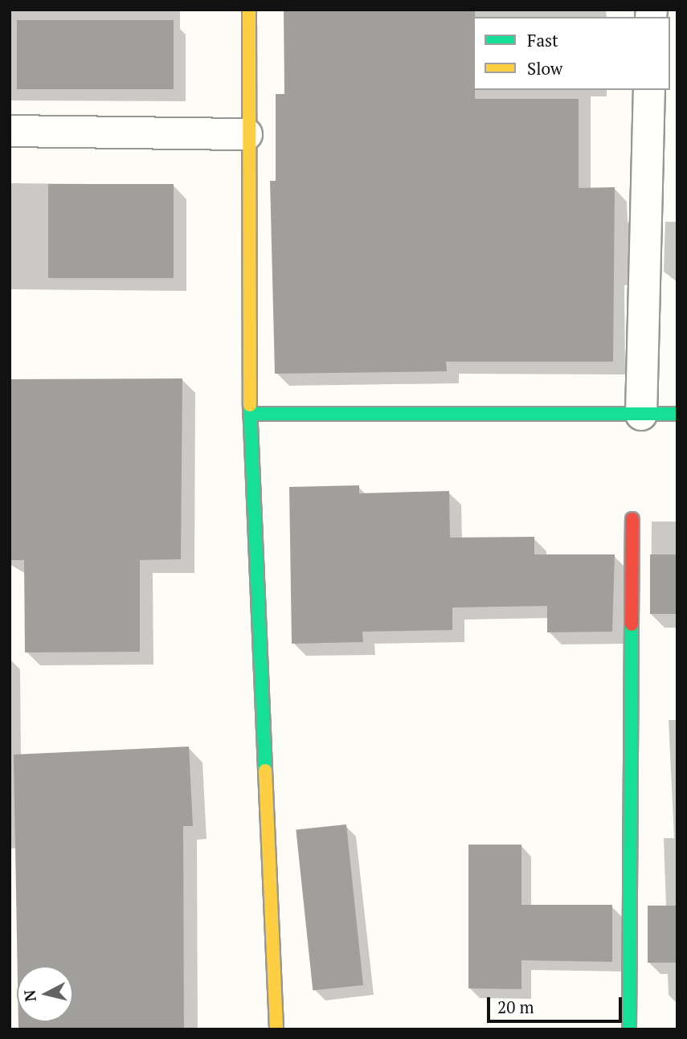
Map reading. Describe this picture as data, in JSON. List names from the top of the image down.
{
  "legend": ["Fast", "Slow"],
  "scale_bar": "20 m",
  "north": "left"
}
